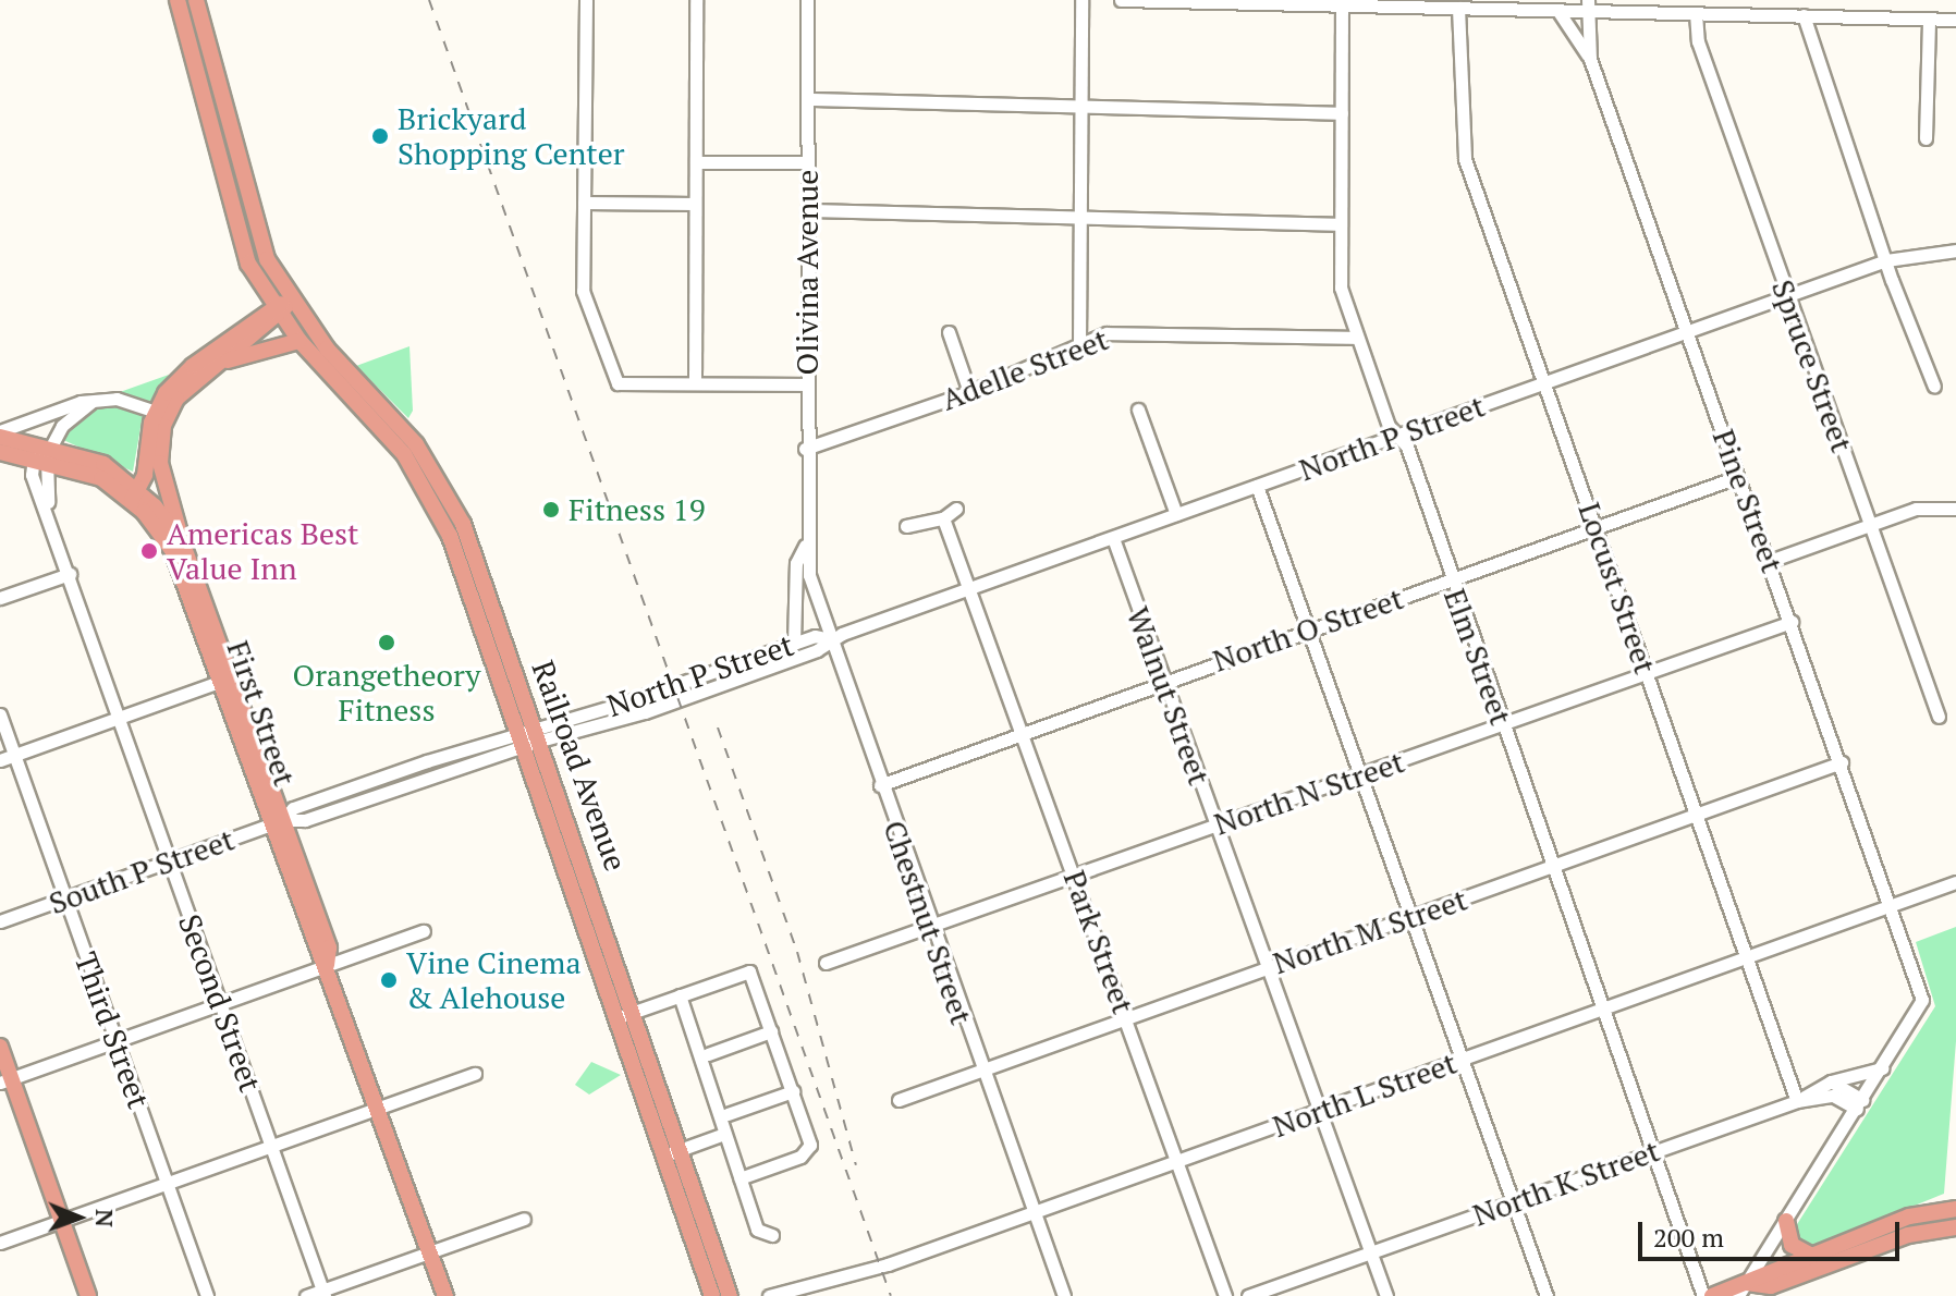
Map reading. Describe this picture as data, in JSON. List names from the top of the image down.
{
  "streets": {
    "main road": ["First Street", "Railroad Avenue"],
    "street": [
      "Olivina Avenue",
      "Spruce Street",
      "Adelle Street",
      "North P Street",
      "Pine Street",
      "Locust Street",
      "North O Street",
      "Elm Street",
      "Walnut Street",
      "North N Street",
      "South P Street",
      "Chestnut Street",
      "North M Street",
      "Park Street",
      "Second Street",
      "Third Street",
      "North L Street",
      "North K Street"
    ]
  },
  "crossings": [
    ["Olivina Avenue", "Adelle Street"],
    ["Olivina Avenue", "Chestnut Street"],
    ["Spruce Street", "North P Street"],
    ["Adelle Street", "Elm Street"],
    ["North P Street", "Pine Street"],
    ["North P Street", "Locust Street"],
    ["North P Street", "Elm Street"],
    ["North P Street", "Walnut Street"],
    ["North P Street", "Railroad Avenue"],
    ["North P Street", "South P Street"],
    ["North P Street", "Chestnut Street"],
    ["North P Street", "Park Street"],
    ["Pine Street", "North O Street"],
    ["Pine Street", "North N Street"],
    ["Pine Street", "North M Street"],
    ["Pine Street", "North L Street"],
    ["Pine Street", "North K Street"],
    ["Locust Street", "North O Street"],
    ["Locust Street", "North N Street"],
    ["Locust Street", "North M Street"],
    ["Locust Street", "North L Street"],
    ["Locust Street", "North K Street"],
    ["North O Street", "Elm Street"],
    ["North O Street", "Walnut Street"],
    ["North O Street", "Chestnut Street"],
    ["North O Street", "Park Street"],
    ["Elm Street", "North N Street"],
    ["Elm Street", "North M Street"],
    ["Elm Street", "North L Street"],
    ["Elm Street", "North K Street"],
    ["Walnut Street", "North N Street"],
    ["Walnut Street", "North M Street"],
    ["Walnut Street", "North L Street"],
    ["Walnut Street", "North K Street"],
    ["First Street", "South P Street"],
    ["Railroad Avenue", "South P Street"],
    ["North N Street", "Chestnut Street"],
    ["North N Street", "Park Street"],
    ["South P Street", "Second Street"],
    ["South P Street", "Third Street"],
    ["Chestnut Street", "North M Street"],
    ["Chestnut Street", "North L Street"],
    ["North M Street", "Park Street"],
    ["Park Street", "North L Street"]
  ],
  "places": [
    "Brickyard Shopping Center",
    "Fitness 19",
    "Americas Best Value Inn",
    "Orangetheory Fitness",
    "Vine Cinema & Alehouse"
  ],
  "scale_bar": "200 m",
  "north": "right"
}
